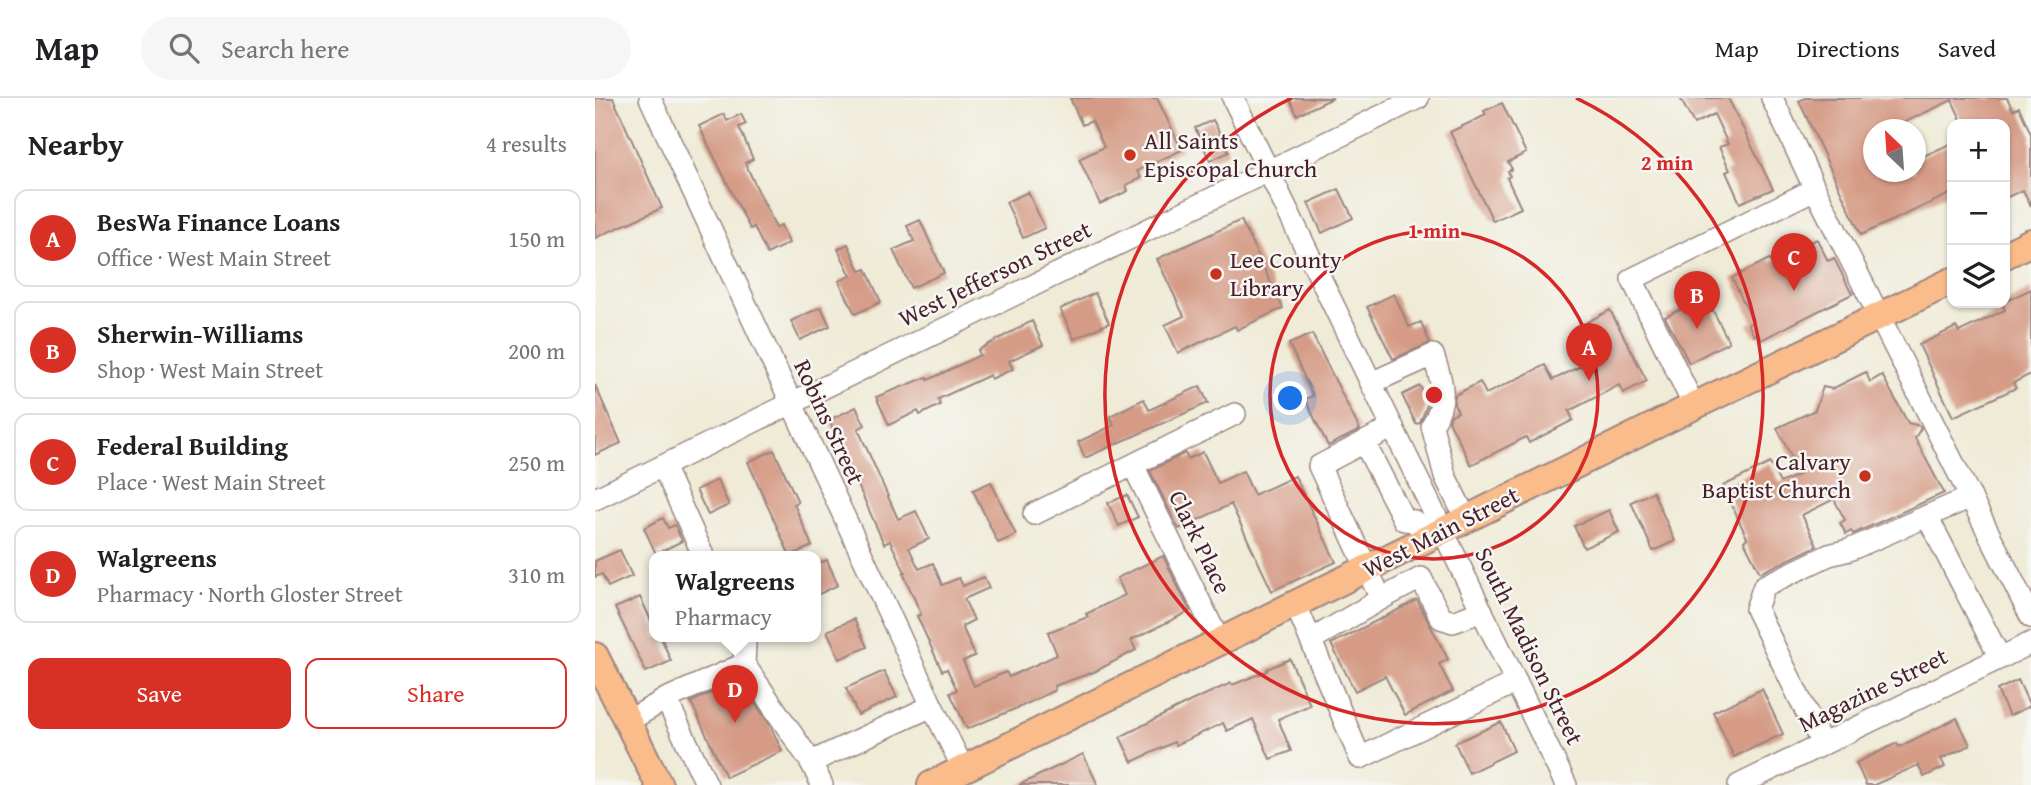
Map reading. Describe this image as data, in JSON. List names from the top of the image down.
{
  "streets": {
    "main road": ["West Main Street"],
    "street": [
      "West Jefferson Street",
      "Robins Street",
      "Clark Place",
      "South Madison Street",
      "Magazine Street"
    ]
  },
  "crossings": [
    ["West Jefferson Street", "Robins Street"],
    ["Robins Street", "West Main Street"],
    ["West Main Street", "Clark Place"],
    ["West Main Street", "South Madison Street"]
  ],
  "places": ["All Saints Episcopal Church", "Lee County Library", "Calvary Baptist Church"],
  "north": "top left",
  "page": {
    "header": "Map",
    "search": "Search here",
    "nav": ["Map", "Directions", "Saved"],
    "heading": ["Nearby", "4 results"],
    "map_buttons": ["+", "−"],
    "list": [
      {
        "mark": "A",
        "name": "BesWa Finance Loans",
        "note": "Office · West Main Street",
        "value": "150 m"
      },
      {
        "mark": "B",
        "name": "Sherwin-Williams",
        "note": "Shop · West Main Street",
        "value": "200 m"
      },
      {
        "mark": "C",
        "name": "Federal Building",
        "note": "Place · West Main Street",
        "value": "250 m"
      },
      {
        "mark": "D",
        "name": "Walgreens",
        "note": "Pharmacy · North Gloster Street",
        "value": "310 m"
      }
    ],
    "pins": [
      "C",
      "B",
      "A",
      "D"
    ],
    "popup": ["Walgreens", "Pharmacy"],
    "buttons": ["Save", "Share"]
  },
  "rings": ["2 min", "1 min"]
}
